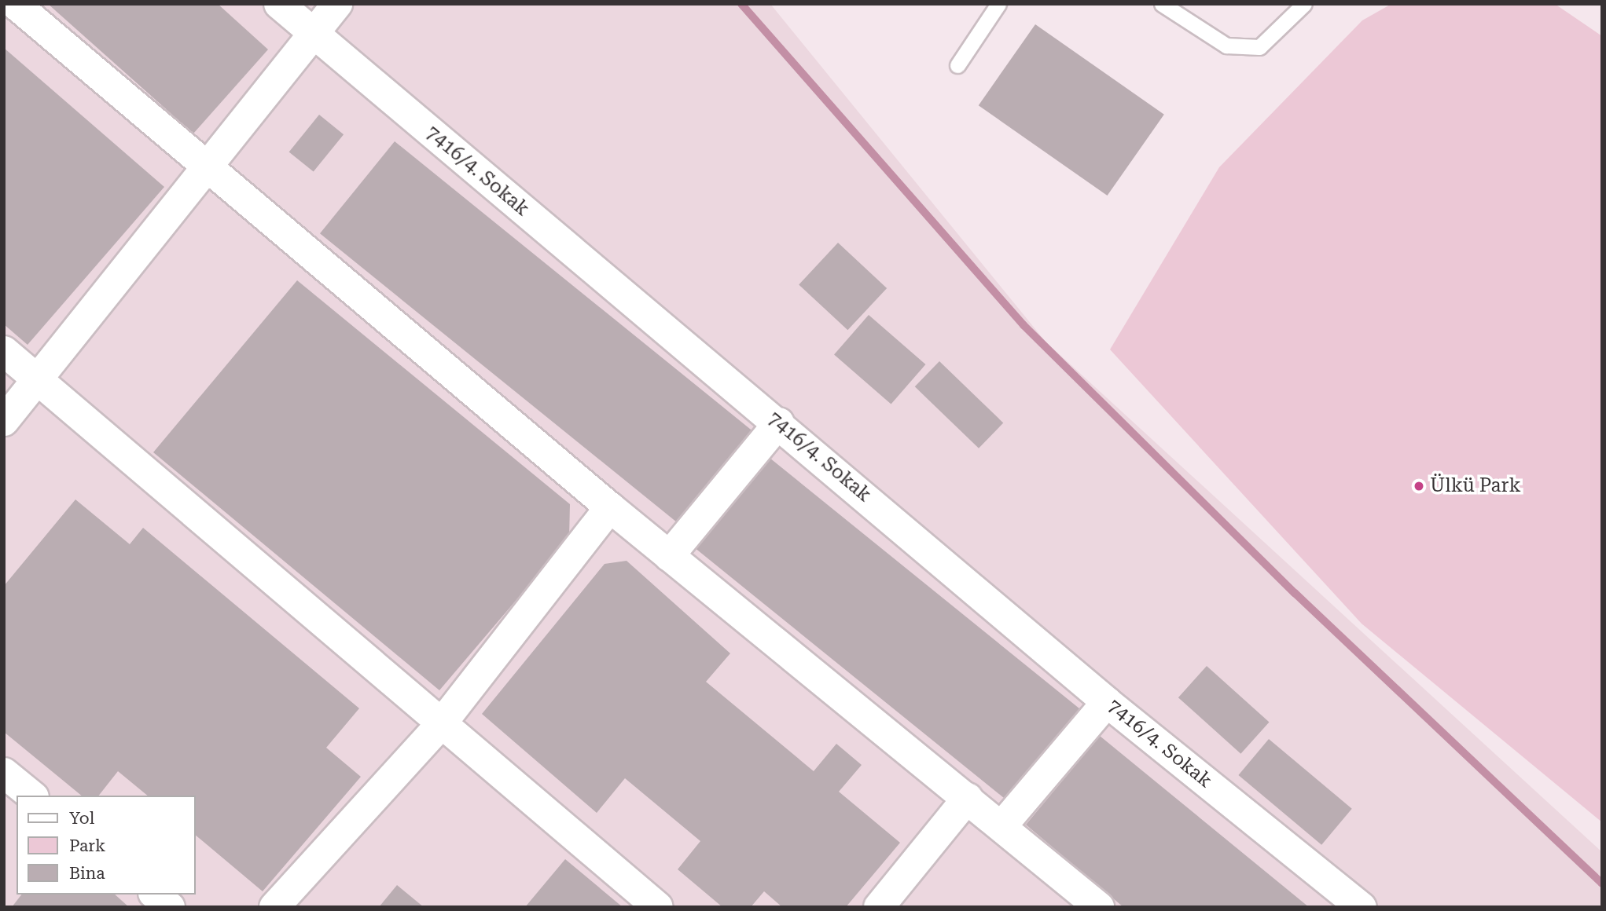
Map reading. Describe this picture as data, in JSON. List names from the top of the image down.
{
  "streets": {
    "street": ["7416/4. Sokak"]
  },
  "places": ["Ülkü Park"],
  "legend": ["Yol", "Park", "Bina"]
}
